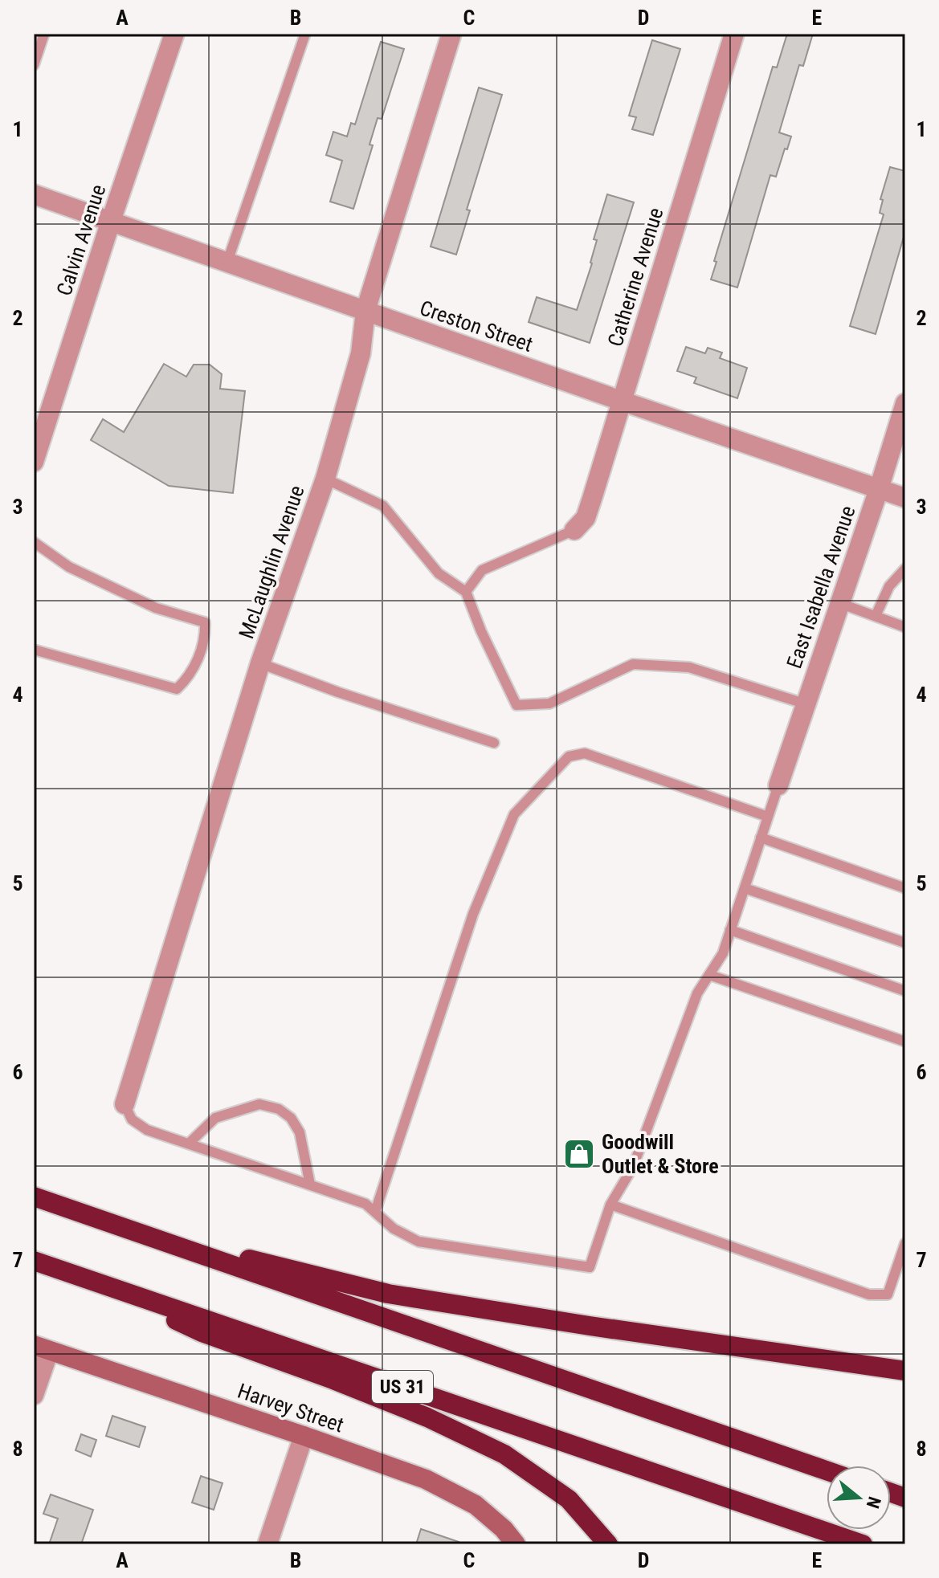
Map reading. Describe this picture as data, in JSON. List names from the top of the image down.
{
  "streets": {
    "highway": ["US 31"],
    "street": [
      "Calvin Avenue",
      "Catherine Avenue",
      "Creston Street",
      "McLaughlin Avenue",
      "East Isabella Avenue",
      "Harvey Street"
    ]
  },
  "crossings": [
    ["Calvin Avenue", "Creston Street"],
    ["Catherine Avenue", "Creston Street"],
    ["Creston Street", "McLaughlin Avenue"],
    ["Creston Street", "East Isabella Avenue"]
  ],
  "places": {
    "shop": ["Goodwill Outlet & Store"]
  },
  "north": "right",
  "grid": {
    "columns": [
      "A",
      "B",
      "C",
      "D",
      "E"
    ],
    "rows": [
      "1",
      "2",
      "3",
      "4",
      "5",
      "6",
      "7",
      "8"
    ]
  }
}
